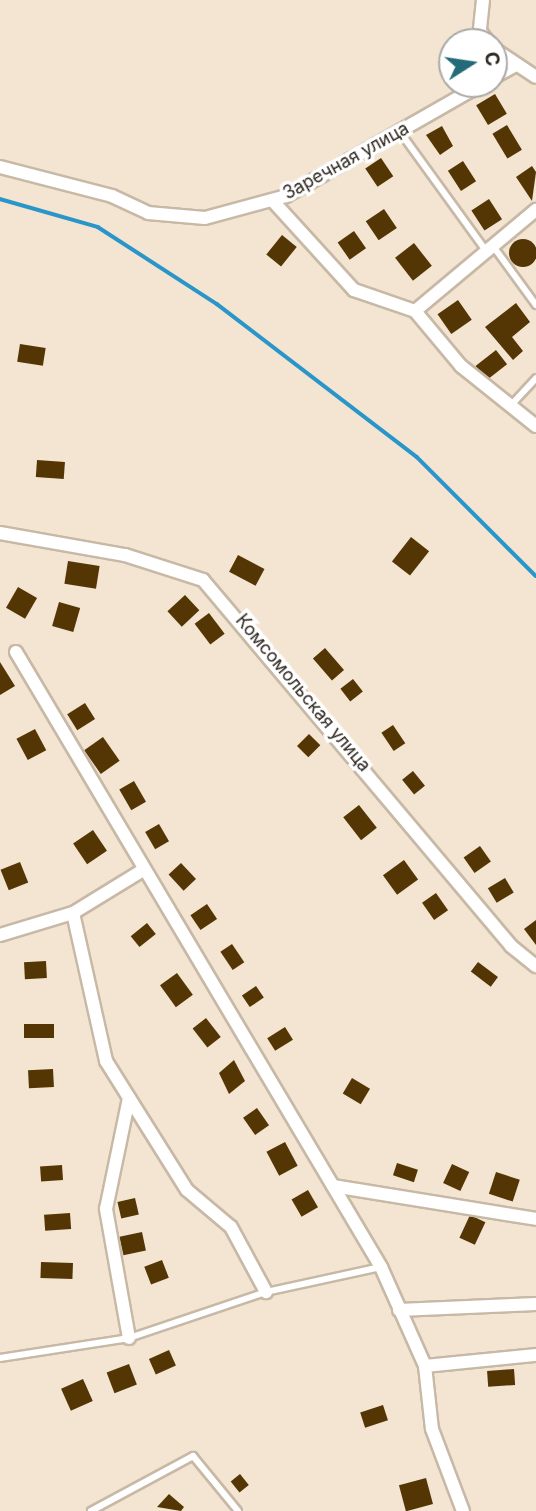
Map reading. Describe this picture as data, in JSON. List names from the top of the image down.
{
  "streets": {
    "street": ["Заречная улица", "Комсомольская улица"]
  },
  "north": "right"
}
